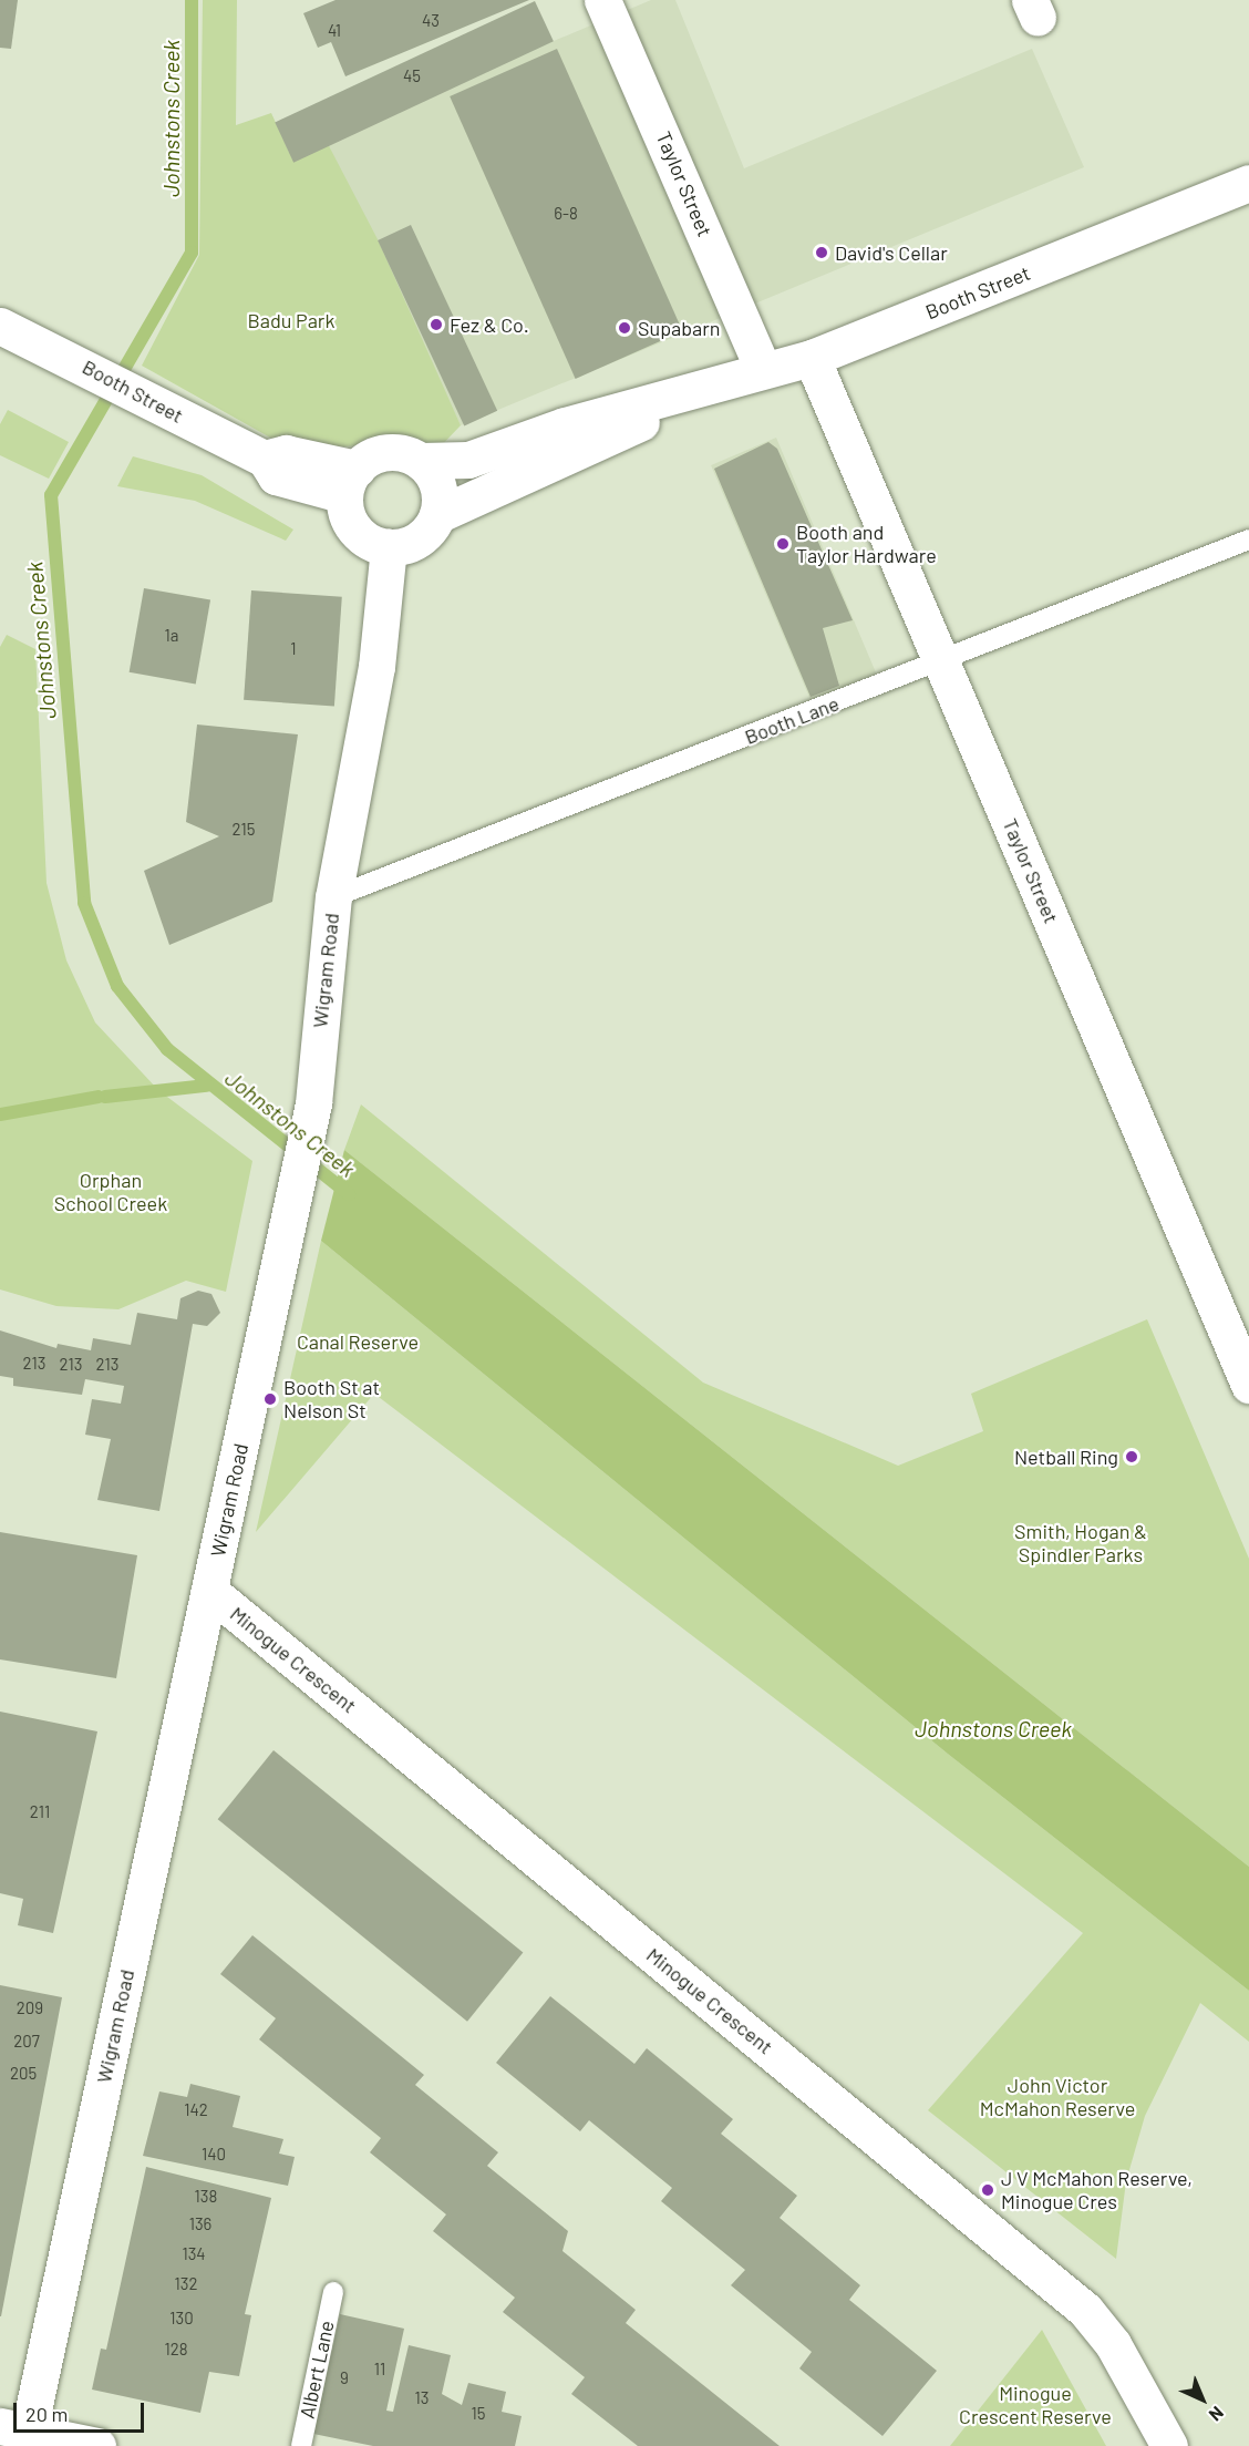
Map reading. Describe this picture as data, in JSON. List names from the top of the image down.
{
  "streets": {
    "street": [
      "Taylor Street",
      "Booth Street",
      "Wigram Road",
      "Minogue Crescent"
    ],
    "lane": ["Booth Lane", "Albert Lane"]
  },
  "crossings": [
    ["Taylor Street", "Booth Street"],
    ["Taylor Street", "Booth Lane"],
    ["Booth Street", "Wigram Road"],
    ["Booth Lane", "Wigram Road"],
    ["Wigram Road", "Minogue Crescent"]
  ],
  "water": ["Johnstons Creek"],
  "parks": [
    "Badu Park",
    "Orphan School Creek",
    "Canal Reserve",
    "Smith, Hogan & Spindler Parks",
    "John Victor McMahon Reserve",
    "Minogue Crescent Reserve"
  ],
  "places": [
    "David's Cellar",
    "Fez & Co.",
    "Supabarn",
    "Booth and Taylor Hardware",
    "Booth St at Nelson St",
    "Netball Ring",
    "J V McMahon Reserve, Minogue Cres"
  ],
  "house_numbers": [
    "43",
    "41",
    "45",
    "6-8",
    "1a",
    "1",
    "215",
    "213",
    "213",
    "213",
    "211",
    "209",
    "207",
    "205",
    "142",
    "140",
    "138",
    "136",
    "134",
    "132",
    "130",
    "128",
    "11",
    "9",
    "13",
    "15"
  ],
  "scale_bar": "20 m",
  "north": "bottom right"
}
